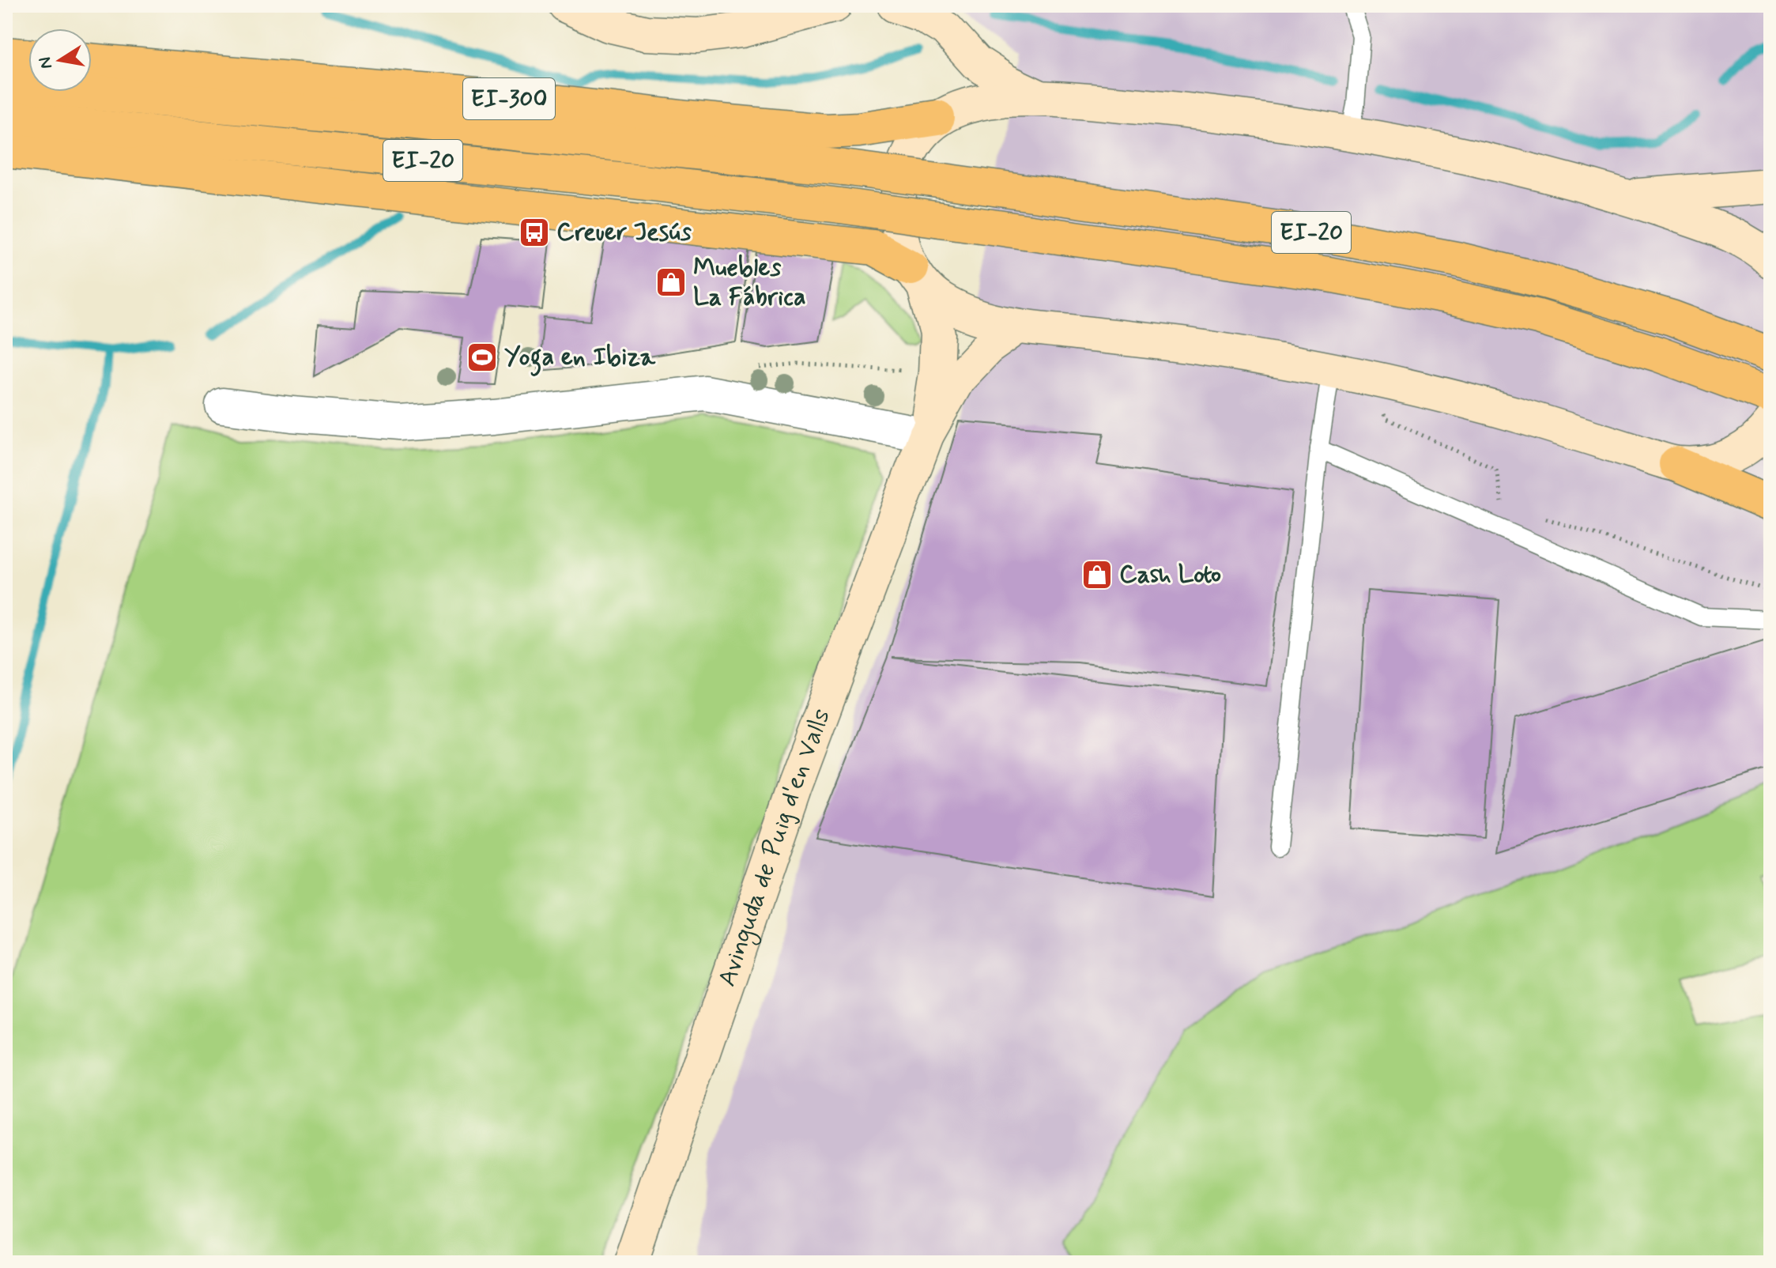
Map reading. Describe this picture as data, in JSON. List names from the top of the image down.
{
  "streets": {
    "highway": ["EI-300", "EI-20"],
    "main road": ["Avinguda de Puig d'en Valls"]
  },
  "crossings": [
    ["EI-300", "Avinguda de Puig d'en Valls"]
  ],
  "places": {
    "bus stop": ["Creuer Jesús"],
    "shop": ["Muebles La Fábrica", "Cash Loto"],
    "sports": ["Yoga en Ibiza"]
  },
  "north": "left"
}
